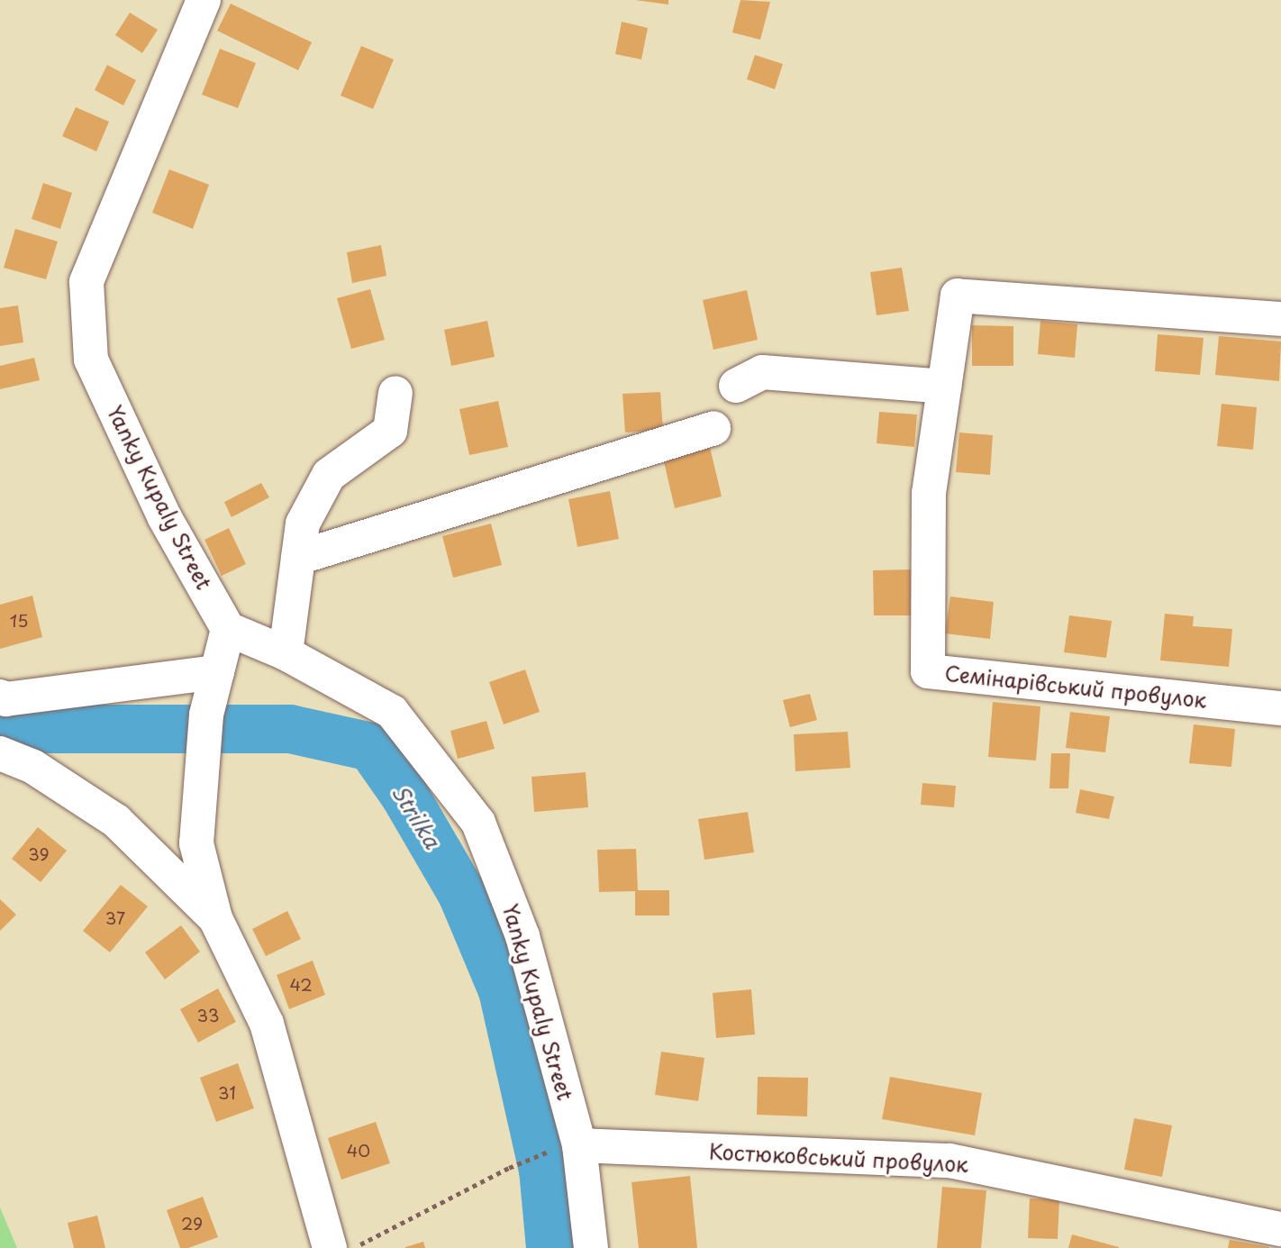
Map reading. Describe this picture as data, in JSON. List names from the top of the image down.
{
  "streets": {
    "street": ["Yanky Kupaly Street", "Семінарівський провулок", "Костюковський провулок"]
  },
  "crossings": [
    ["Yanky Kupaly Street", "Костюковський провулок"]
  ],
  "water": ["Strilka"],
  "house_numbers": [
    "15",
    "39",
    "37",
    "42",
    "33",
    "31",
    "40",
    "29"
  ]
}
